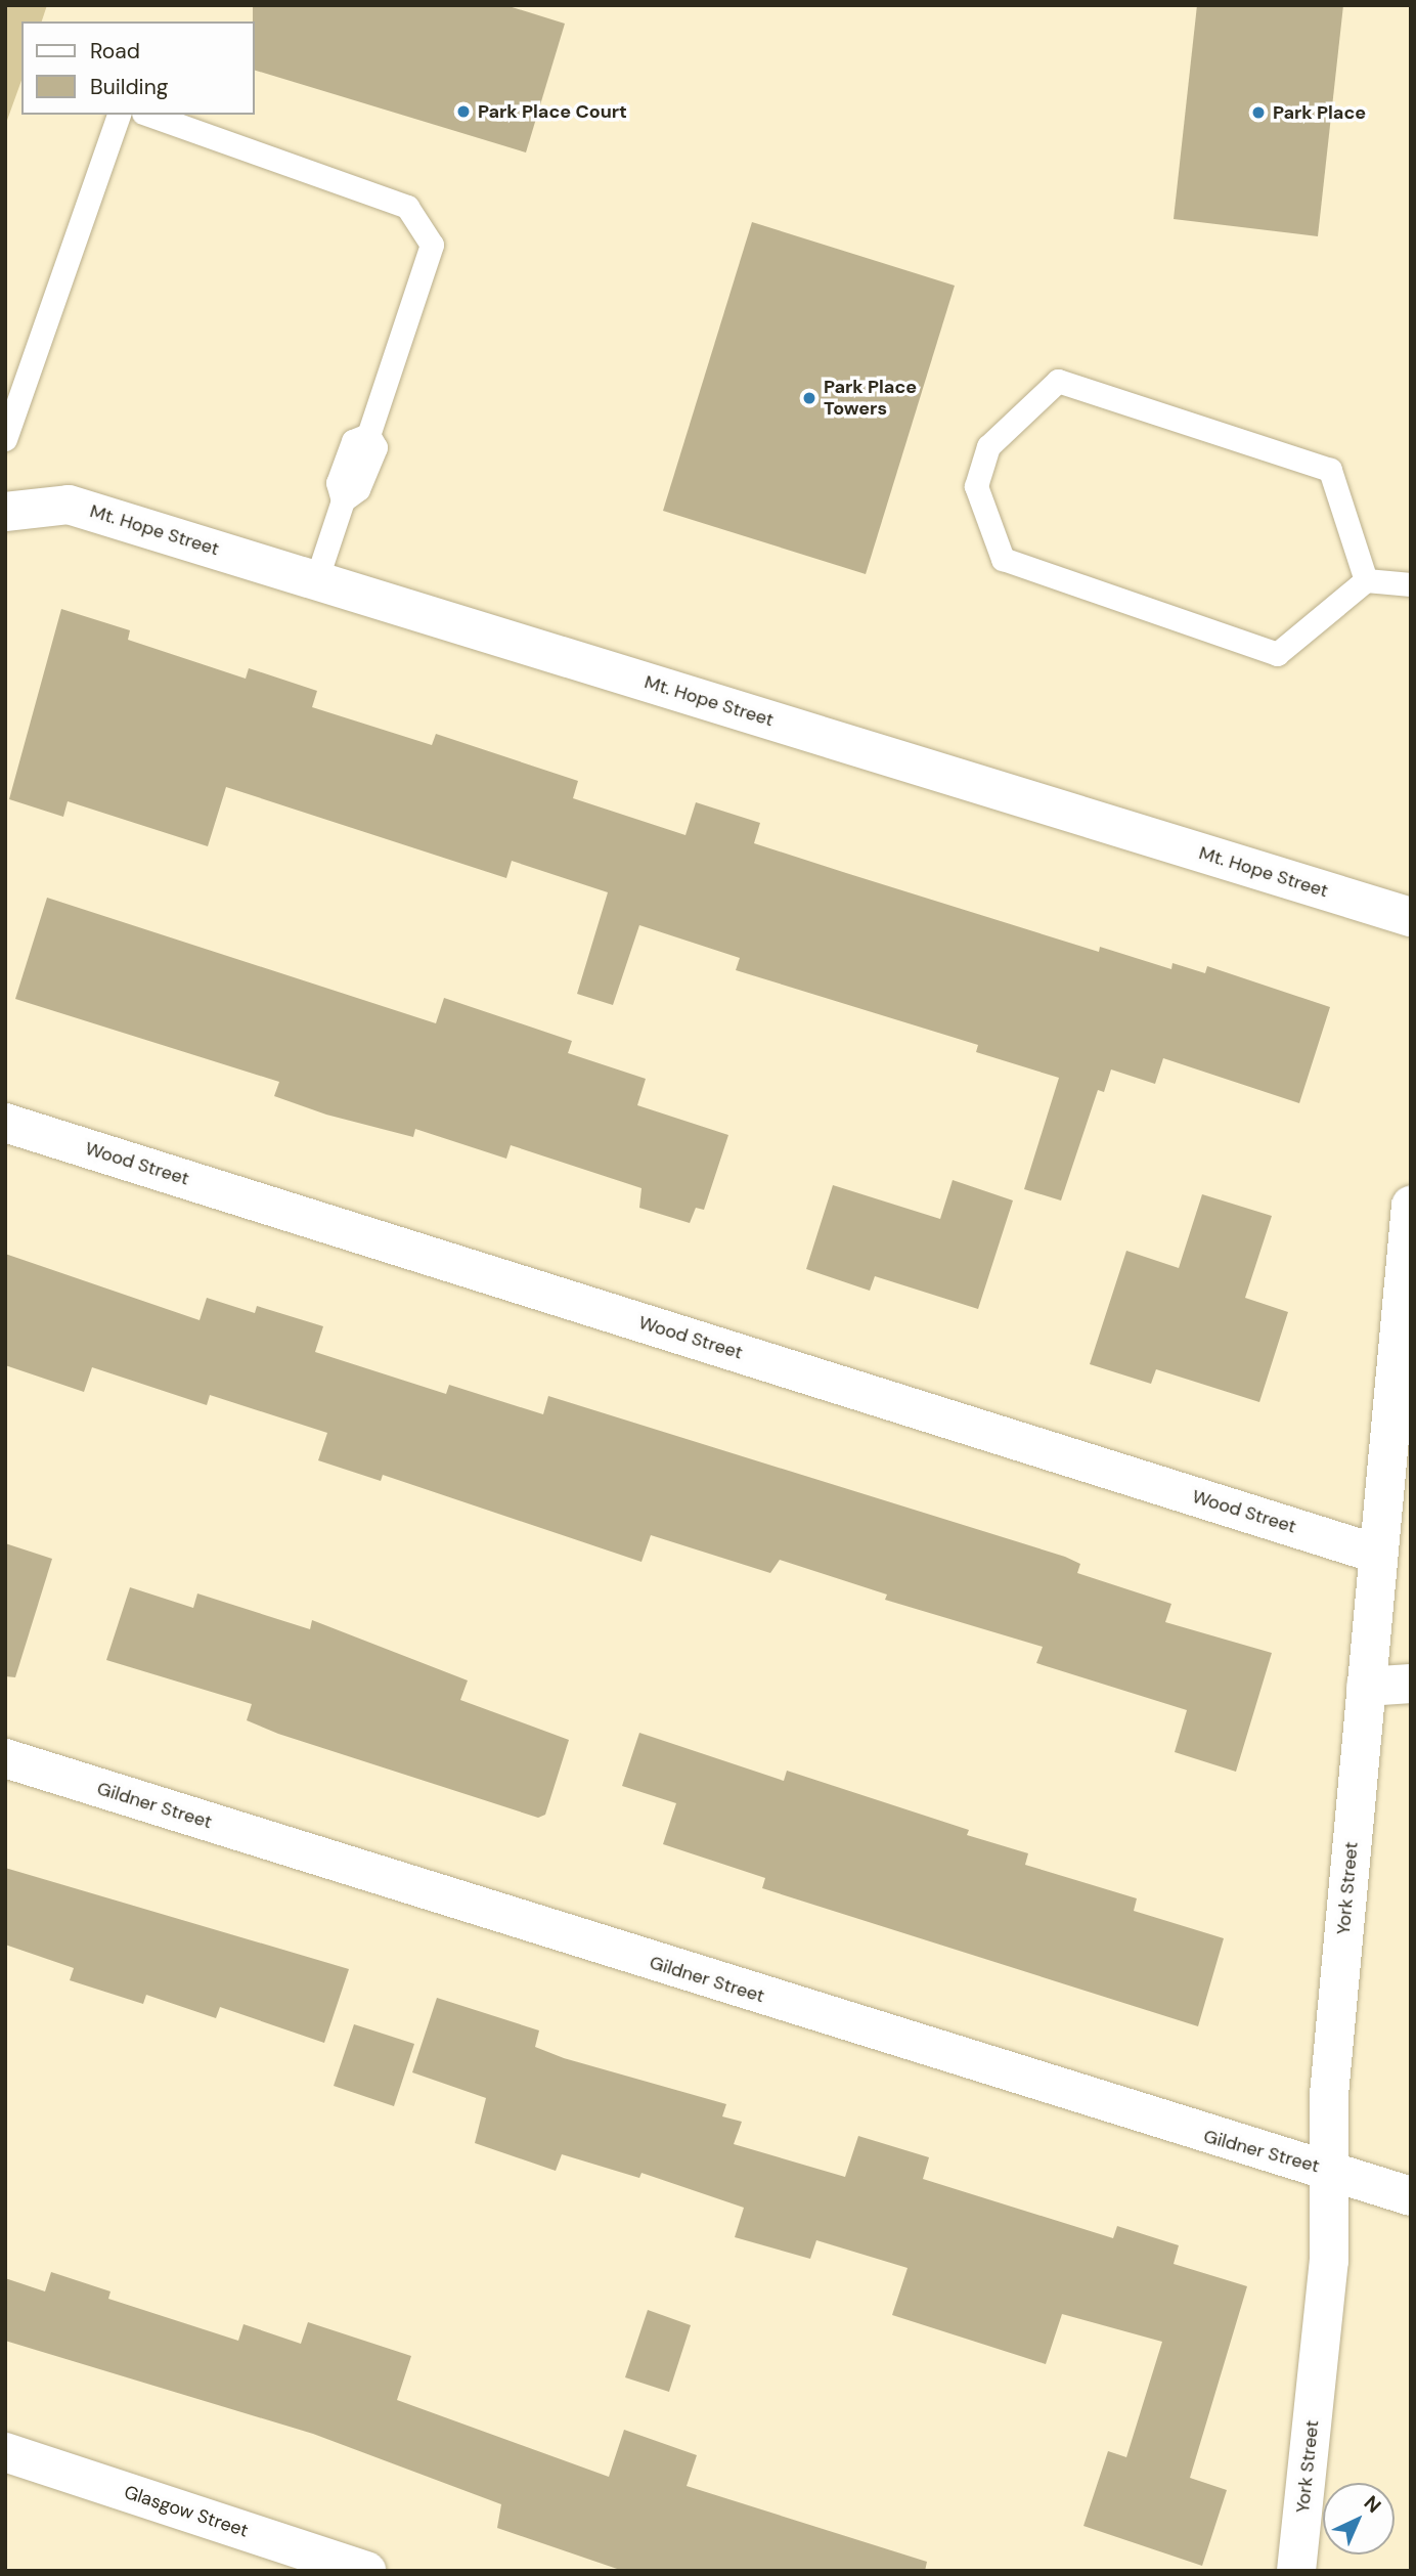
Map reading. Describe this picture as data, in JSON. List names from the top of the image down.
{
  "streets": {
    "street": [
      "Mt. Hope Street",
      "Wood Street",
      "Gildner Street",
      "York Street",
      "Glasgow Street"
    ]
  },
  "crossings": [
    ["Wood Street", "York Street"],
    ["Gildner Street", "York Street"]
  ],
  "places": ["Park Place Court", "Park Place", "Park Place Towers"],
  "legend": ["Road", "Building"],
  "north": "top right"
}
